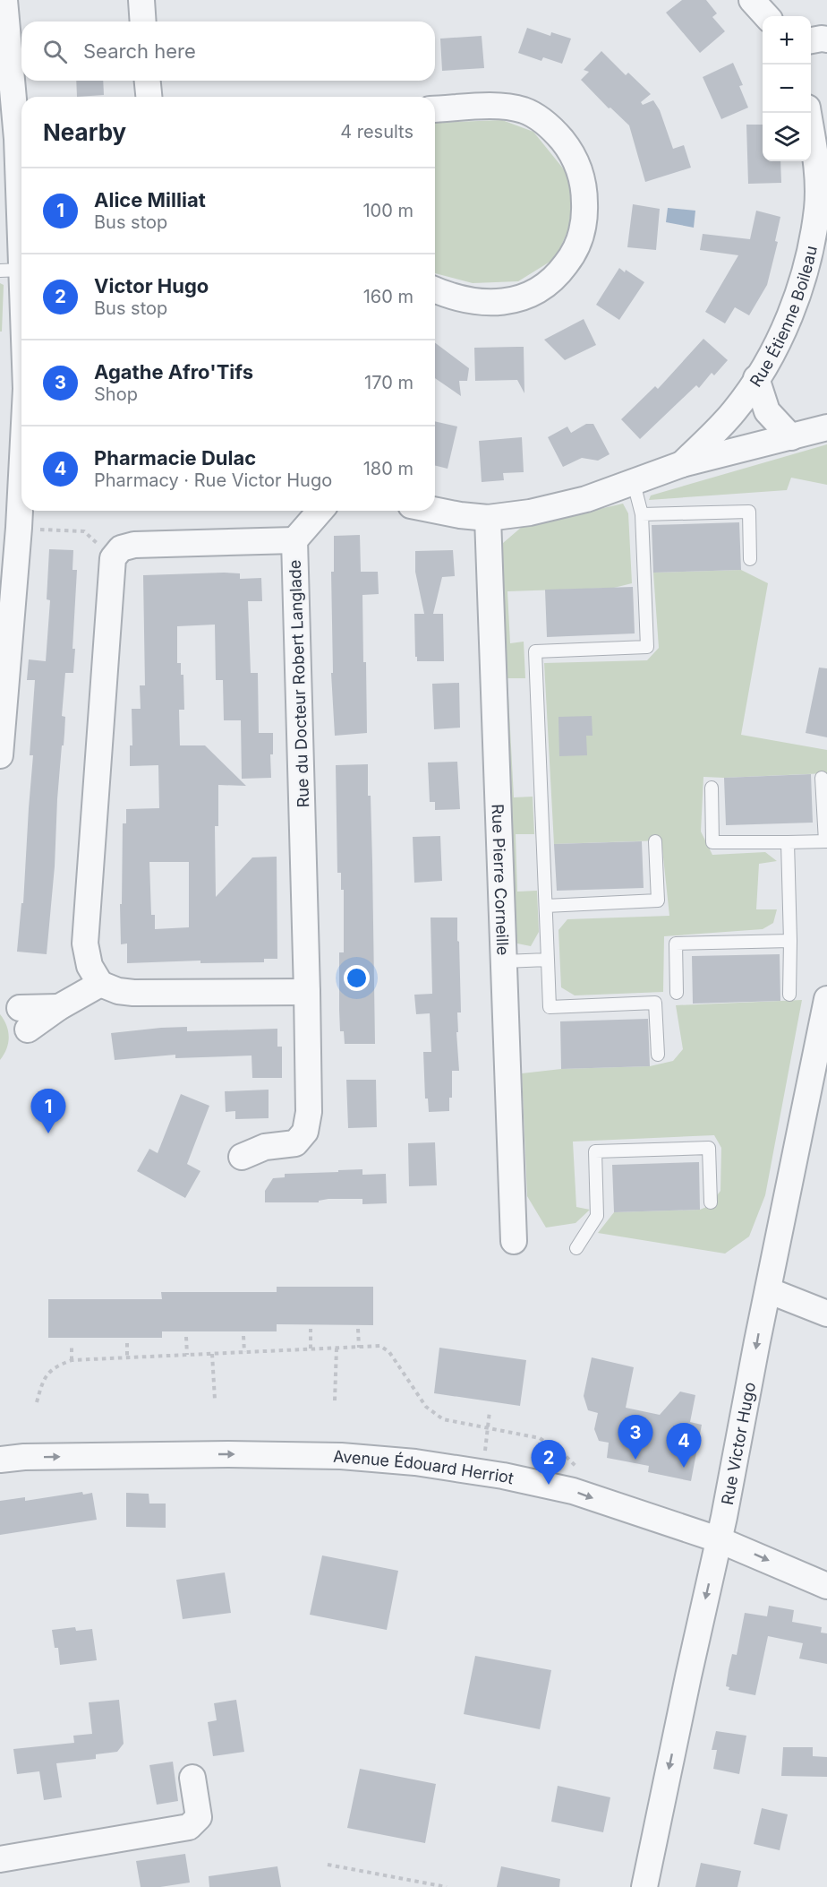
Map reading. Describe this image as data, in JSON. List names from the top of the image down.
{
  "streets": {
    "street": [
      "Rue Étienne Boileau",
      "Rue du Docteur Robert Langlade",
      "Rue Pierre Corneille",
      "Rue Victor Hugo",
      "Avenue Édouard Herriot"
    ]
  },
  "crossings": [
    ["Rue Étienne Boileau", "Rue Pierre Corneille"],
    ["Rue Victor Hugo", "Avenue Édouard Herriot"]
  ],
  "one_way": ["Rue Victor Hugo", "Avenue Édouard Herriot"],
  "page": {
    "map_buttons": ["+", "−"],
    "search": "Search here",
    "heading": ["Nearby", "4 results"],
    "list": [
      {
        "mark": "1",
        "name": "Alice Milliat",
        "note": "Bus stop",
        "value": "100 m"
      },
      {
        "mark": "2",
        "name": "Victor Hugo",
        "note": "Bus stop",
        "value": "160 m"
      },
      {
        "mark": "3",
        "name": "Agathe Afro'Tifs",
        "note": "Shop",
        "value": "170 m"
      },
      {
        "mark": "4",
        "name": "Pharmacie Dulac",
        "note": "Pharmacy · Rue Victor Hugo",
        "value": "180 m"
      }
    ],
    "pins": [
      "1",
      "3",
      "4",
      "2"
    ]
  }
}
